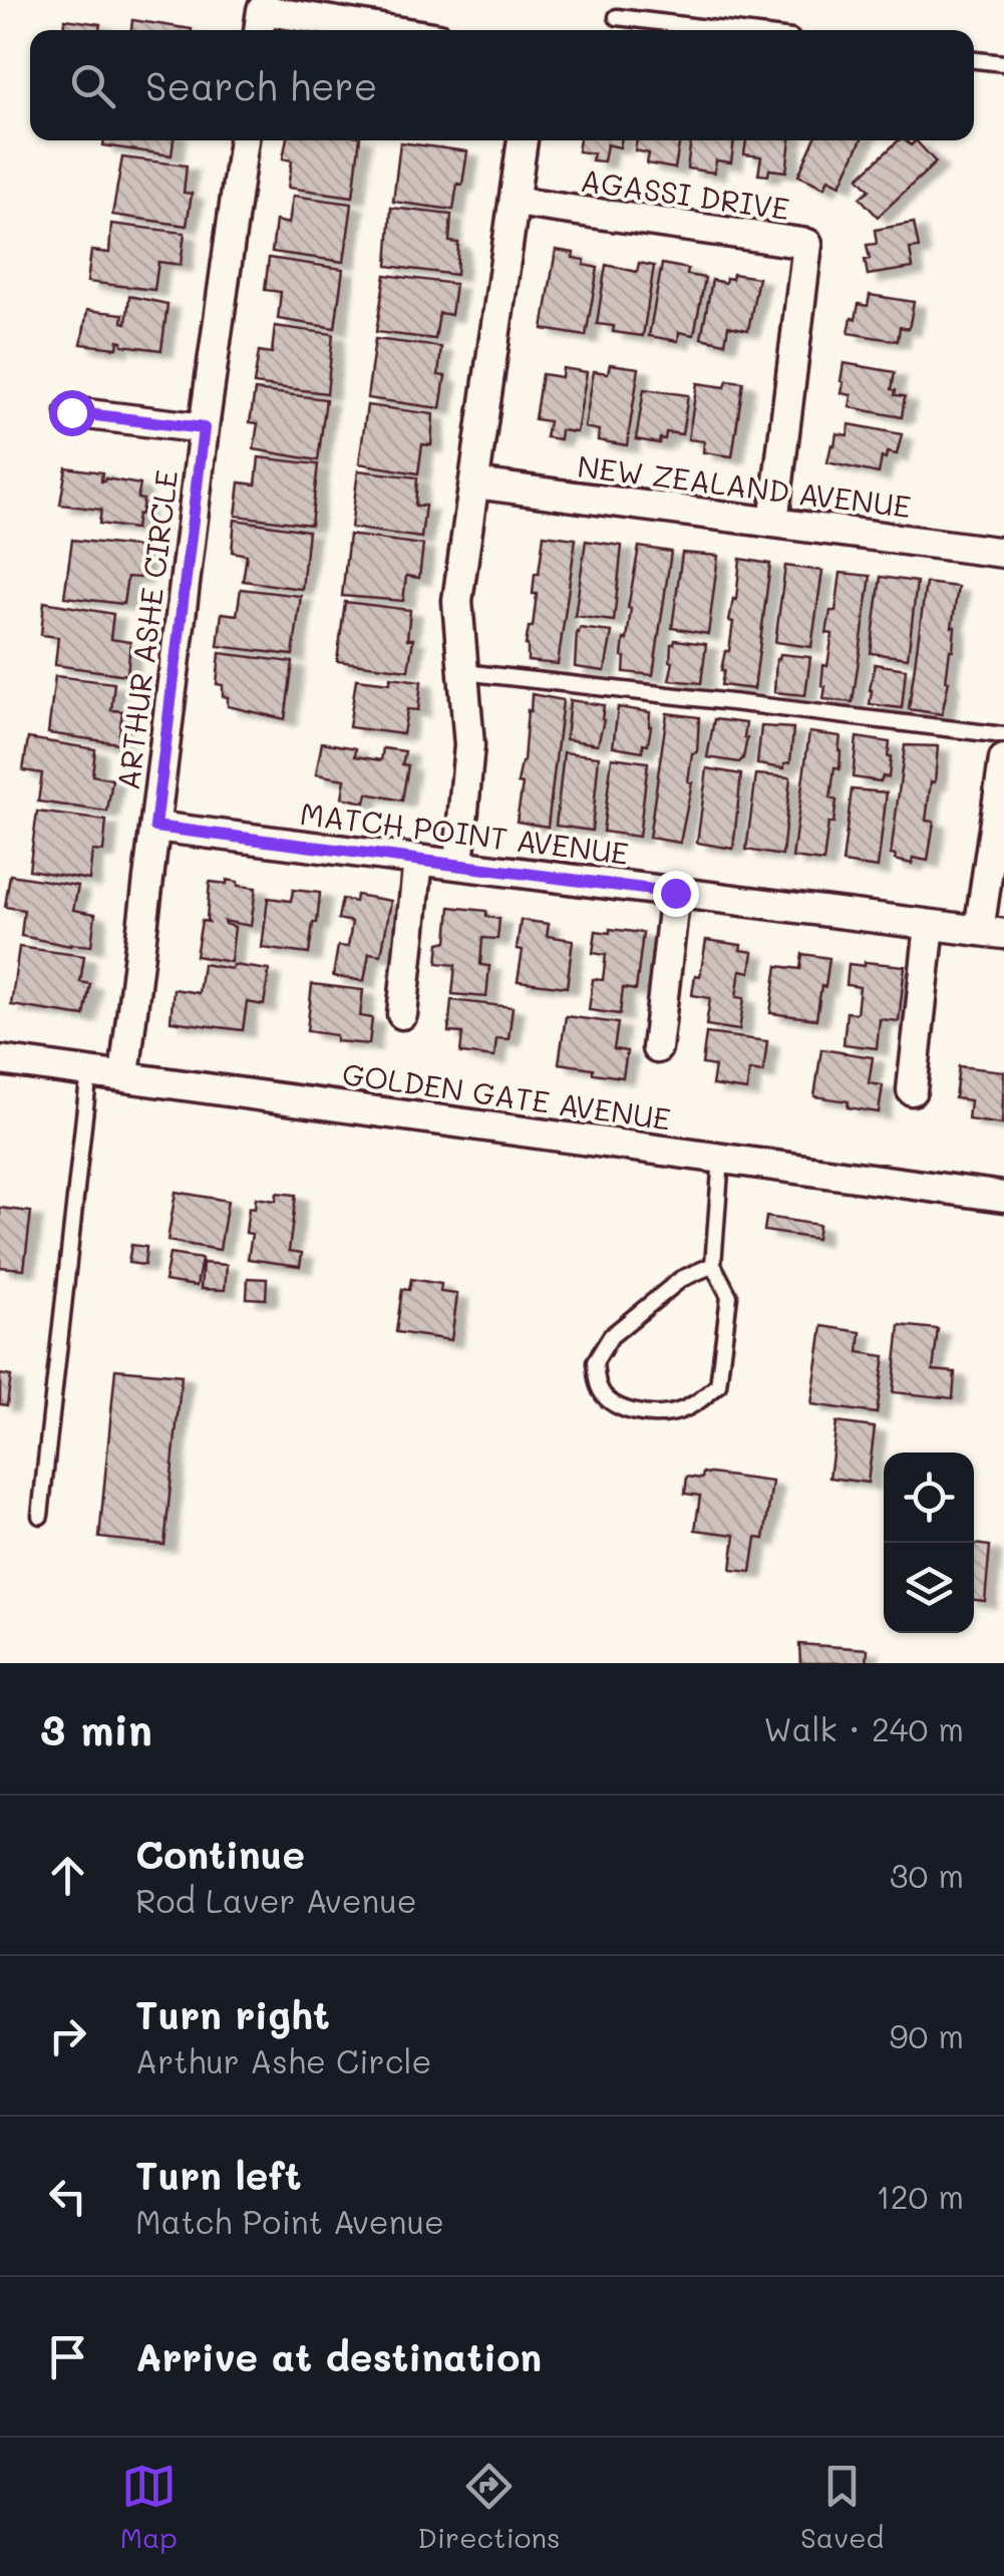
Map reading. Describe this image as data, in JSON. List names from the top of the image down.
{
  "streets": {
    "street": [
      "AGASSI DRIVE",
      "NEW ZEALAND AVENUE",
      "ARTHUR ASHE CIRCLE",
      "MATCH POINT AVENUE",
      "GOLDEN GATE AVENUE"
    ]
  },
  "crossings": [
    ["AGASSI DRIVE", "NEW ZEALAND AVENUE"],
    ["ARTHUR ASHE CIRCLE", "MATCH POINT AVENUE"],
    ["ARTHUR ASHE CIRCLE", "GOLDEN GATE AVENUE"]
  ],
  "page": {
    "search": "Search here",
    "heading": ["3 min", "Walk · 240 m"],
    "list": [
      ["Continue", "Rod Laver Avenue", "30 m"],
      ["Turn right", "Arthur Ashe Circle", "90 m"],
      ["Turn left", "Match Point Avenue", "120 m"],
      "Arrive at destination"
    ],
    "nav": ["Map", "Directions", "Saved"]
  }
}
